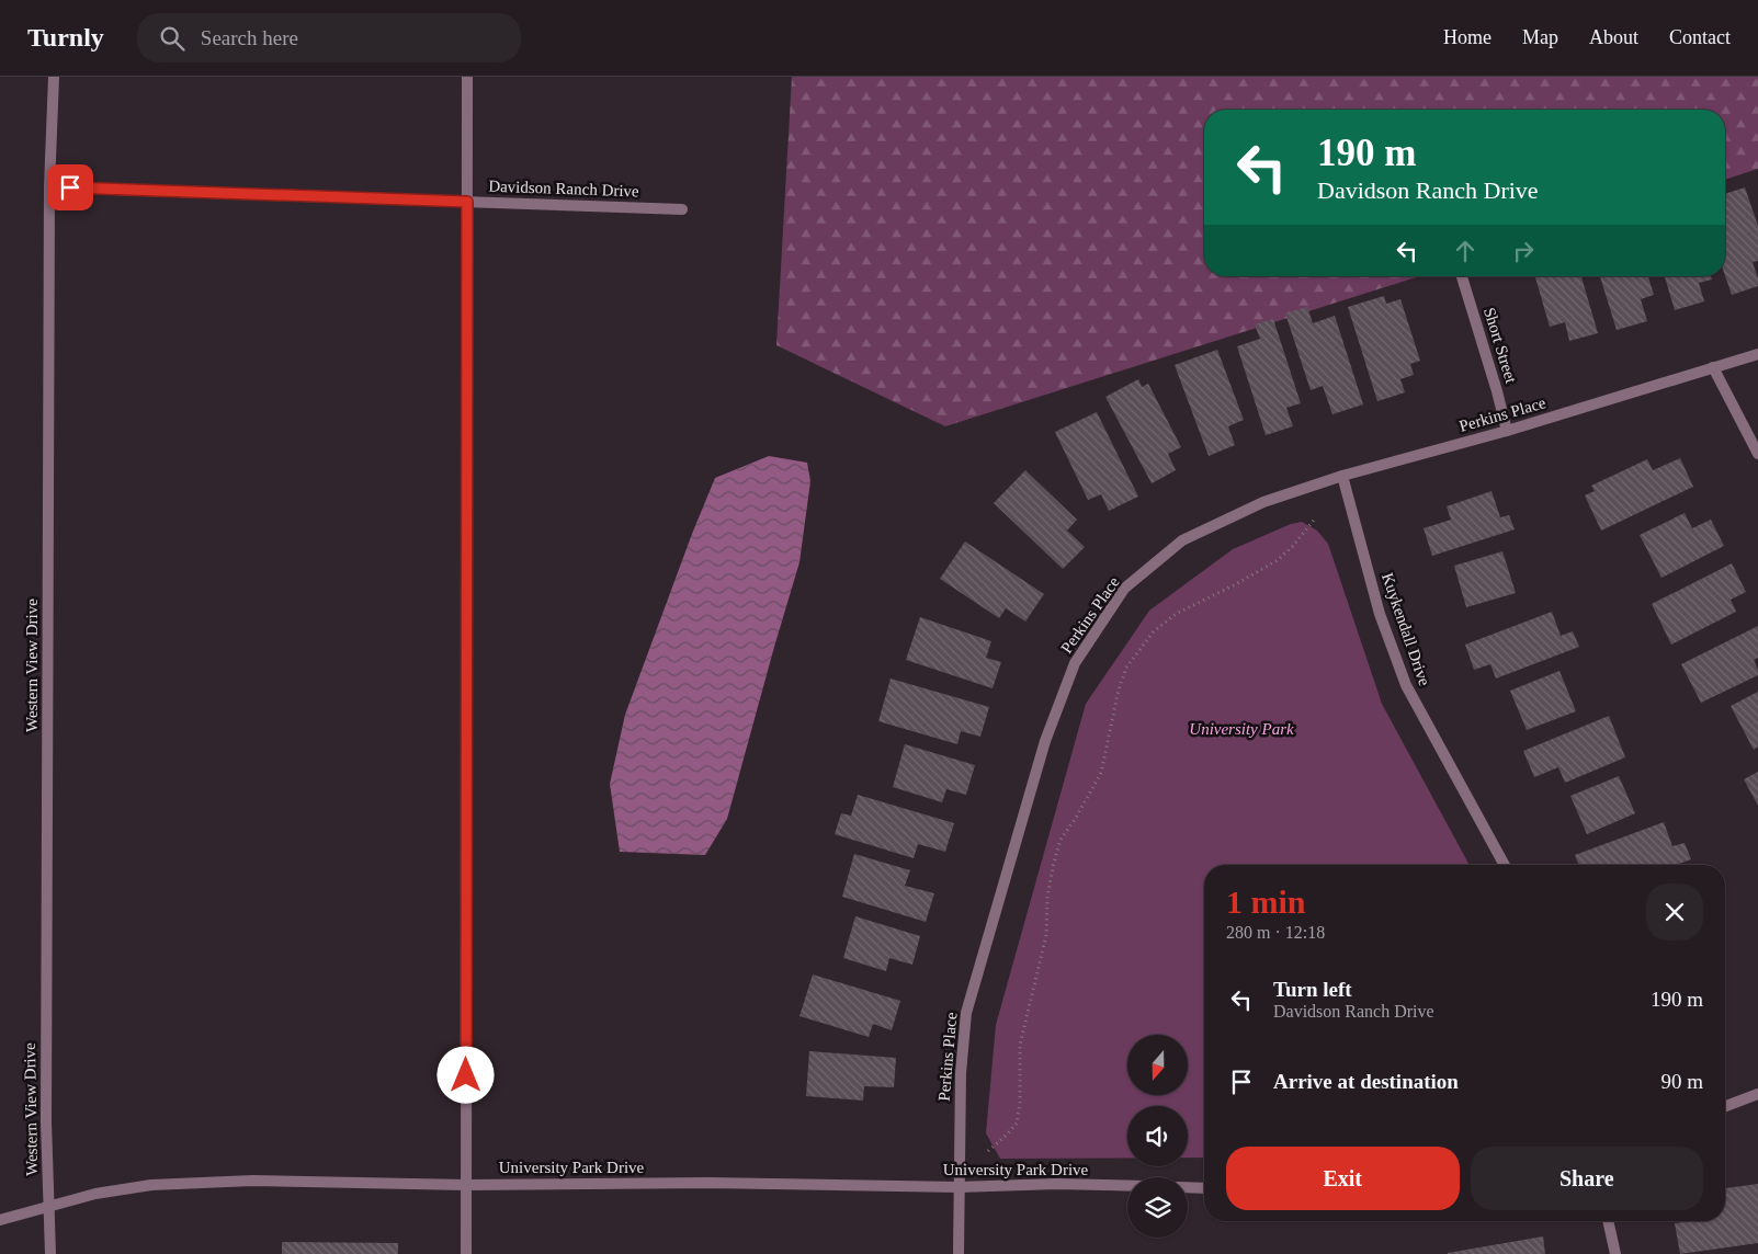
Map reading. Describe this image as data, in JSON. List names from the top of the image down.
{
  "streets": {
    "street": [
      "Davidson Ranch Drive",
      "Short Street",
      "Perkins Place",
      "Kuykendall Drive",
      "Western View Drive",
      "University Park Drive"
    ]
  },
  "crossings": [
    ["Davidson Ranch Drive", "Western View Drive"],
    ["Short Street", "Perkins Place"],
    ["Perkins Place", "Kuykendall Drive"],
    ["Perkins Place", "University Park Drive"],
    ["Western View Drive", "University Park Drive"]
  ],
  "parks": ["University Park"],
  "north": "bottom",
  "page": {
    "header": "Turnly",
    "search": "Search here",
    "nav": [
      "Home",
      "Map",
      "About",
      "Contact"
    ],
    "turn": ["190 m", "Davidson Ranch Drive"],
    "heading": ["1 min", "280 m · 12:18"],
    "list": [
      {
        "name": "Turn left",
        "note": "Davidson Ranch Drive",
        "value": "190 m"
      },
      {
        "name": "Arrive at destination",
        "value": "90 m"
      }
    ],
    "buttons": ["Exit", "Share"]
  }
}
